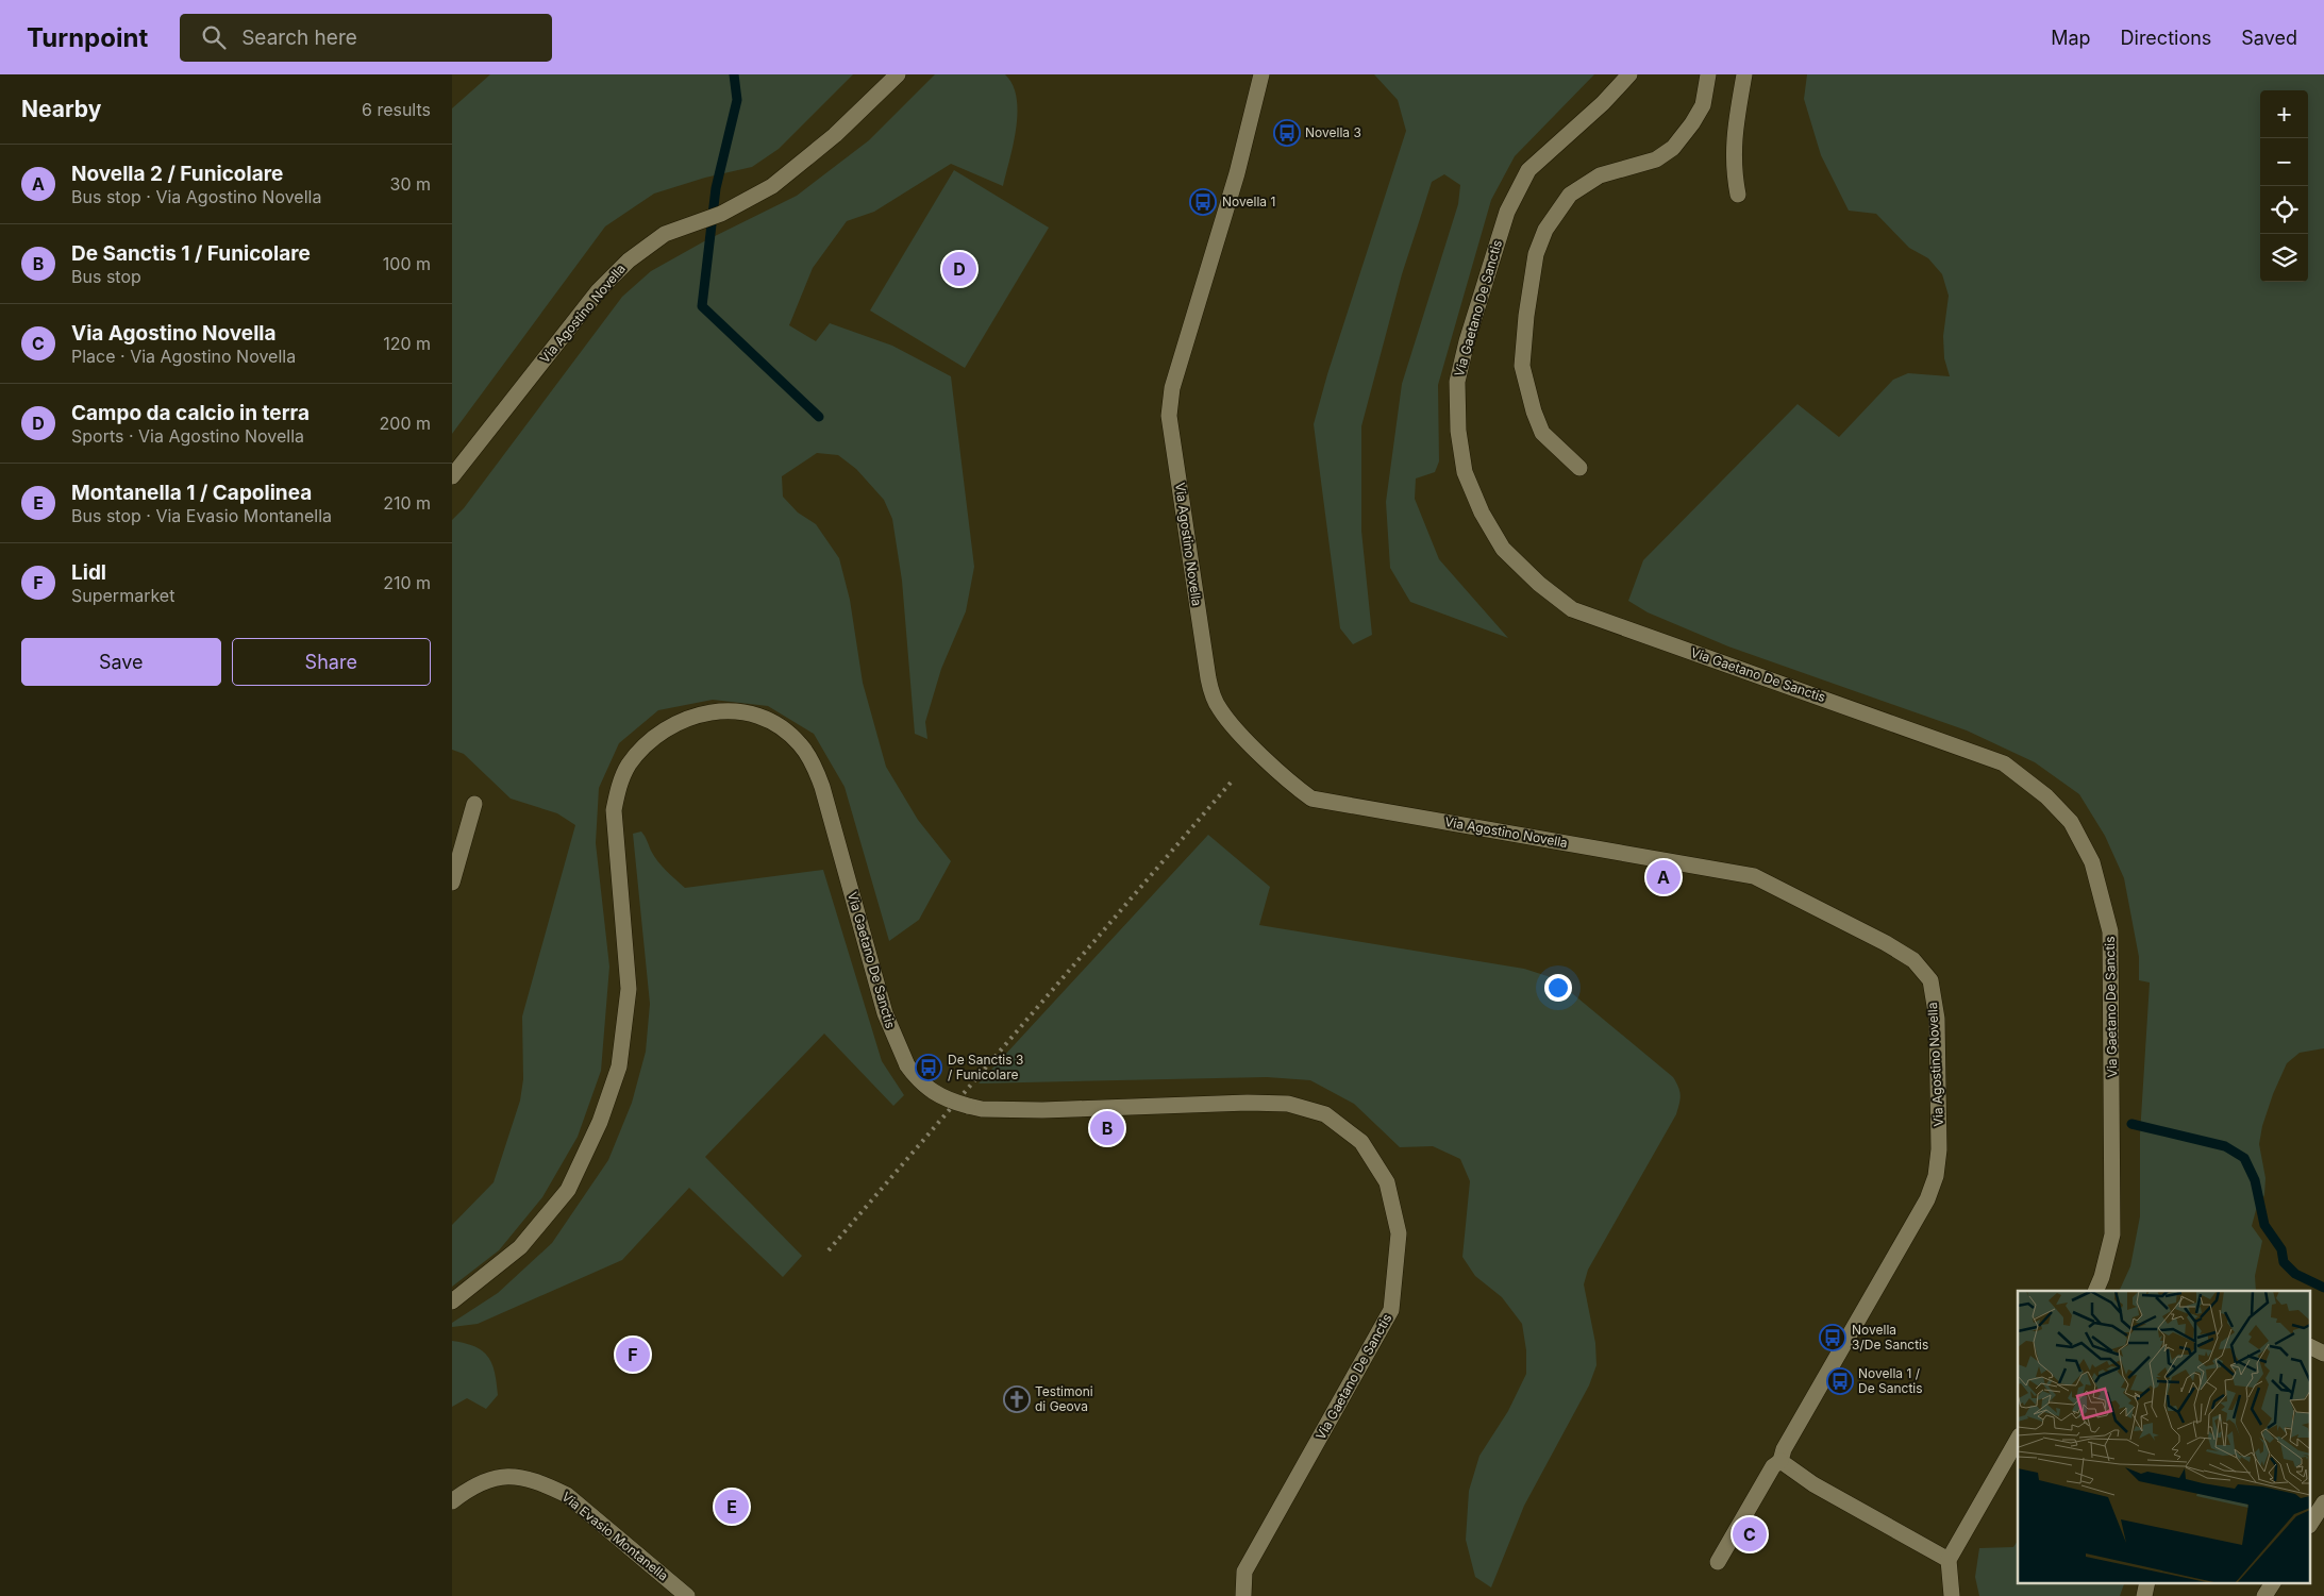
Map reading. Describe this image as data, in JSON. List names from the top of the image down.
{
  "streets": {
    "street": ["Via Gaetano De Sanctis", "Via Agostino Novella", "Via Evasio Montanella"]
  },
  "places": {
    "bus stop": [
      "Novella 3",
      "Novella 1",
      "De Sanctis 3 / Funicolare",
      "Novella 3/De Sanctis",
      "Novella 1 / De Sanctis"
    ],
    "church": ["Testimoni di Geova"]
  },
  "page": {
    "header": "Turnpoint",
    "search": "Search here",
    "nav": ["Map", "Directions", "Saved"],
    "heading": ["Nearby", "6 results"],
    "map_buttons": ["+", "−"],
    "list": [
      {
        "mark": "A",
        "name": "Novella 2 / Funicolare",
        "note": "Bus stop · Via Agostino Novella",
        "value": "30 m"
      },
      {
        "mark": "B",
        "name": "De Sanctis 1 / Funicolare",
        "note": "Bus stop",
        "value": "100 m"
      },
      {
        "mark": "C",
        "name": "Via Agostino Novella",
        "note": "Place · Via Agostino Novella",
        "value": "120 m"
      },
      {
        "mark": "D",
        "name": "Campo da calcio in terra",
        "note": "Sports · Via Agostino Novella",
        "value": "200 m"
      },
      {
        "mark": "E",
        "name": "Montanella 1 / Capolinea",
        "note": "Bus stop · Via Evasio Montanella",
        "value": "210 m"
      },
      {
        "mark": "F",
        "name": "Lidl",
        "note": "Supermarket",
        "value": "210 m"
      }
    ],
    "pins": [
      "D",
      "A",
      "B",
      "F",
      "E",
      "C"
    ],
    "buttons": ["Save", "Share"]
  }
}
